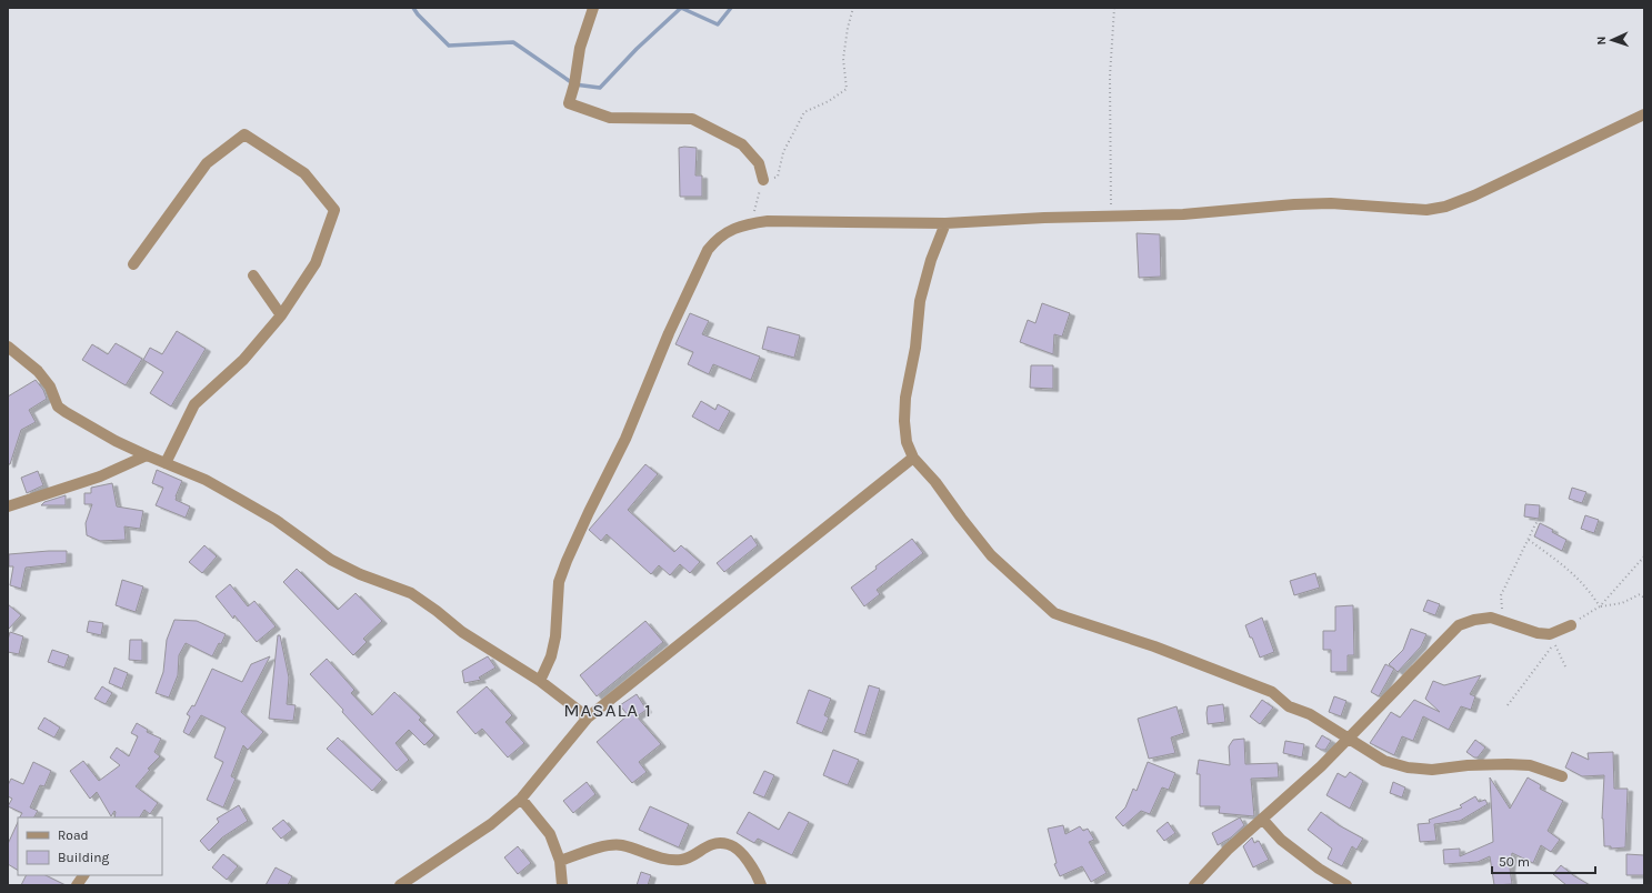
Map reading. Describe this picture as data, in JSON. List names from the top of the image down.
{
  "districts": ["MASALA 1"],
  "legend": ["Road", "Building"],
  "scale_bar": "50 m",
  "north": "left"
}
